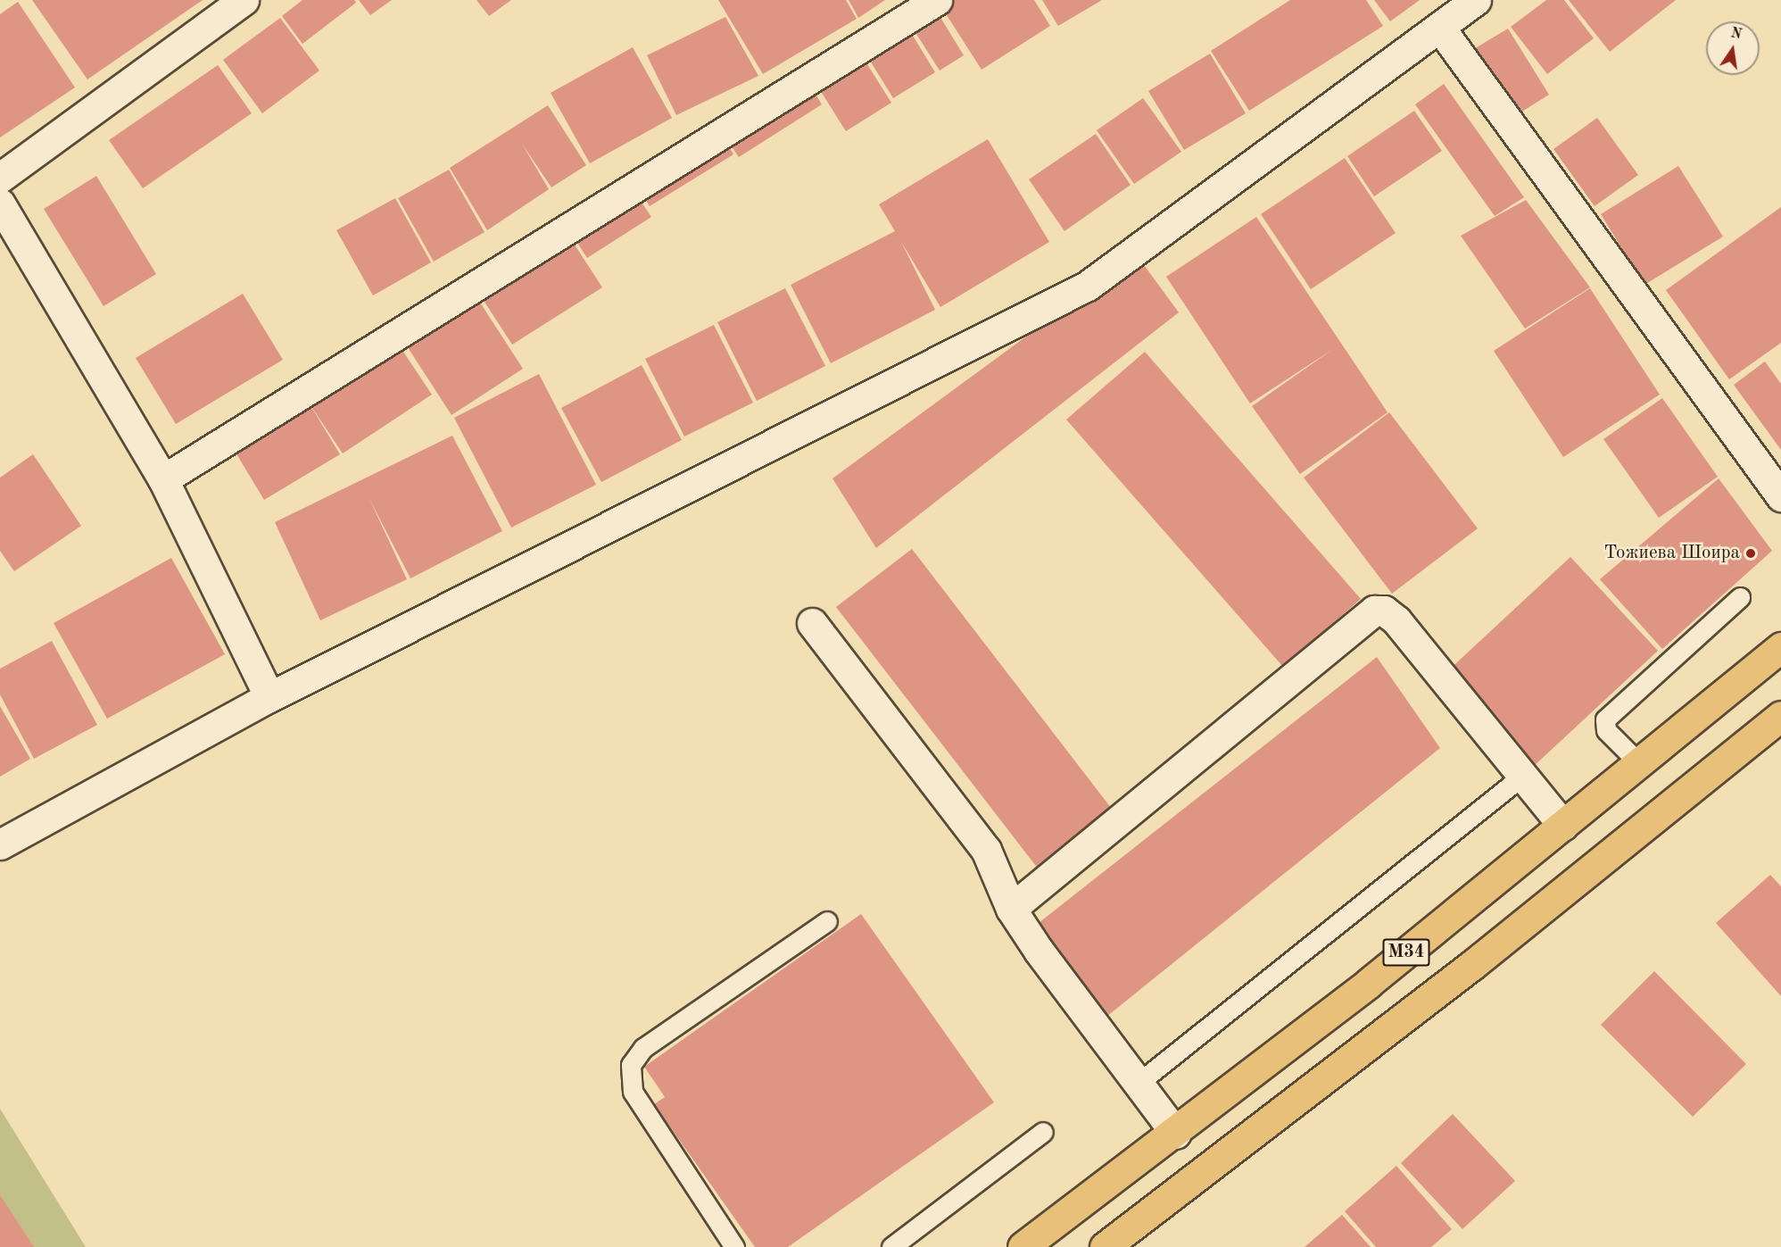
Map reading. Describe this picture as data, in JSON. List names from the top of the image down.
{
  "streets": {
    "main road": ["M34"]
  },
  "places": ["Тожиева Шоира"],
  "north": "top"
}
